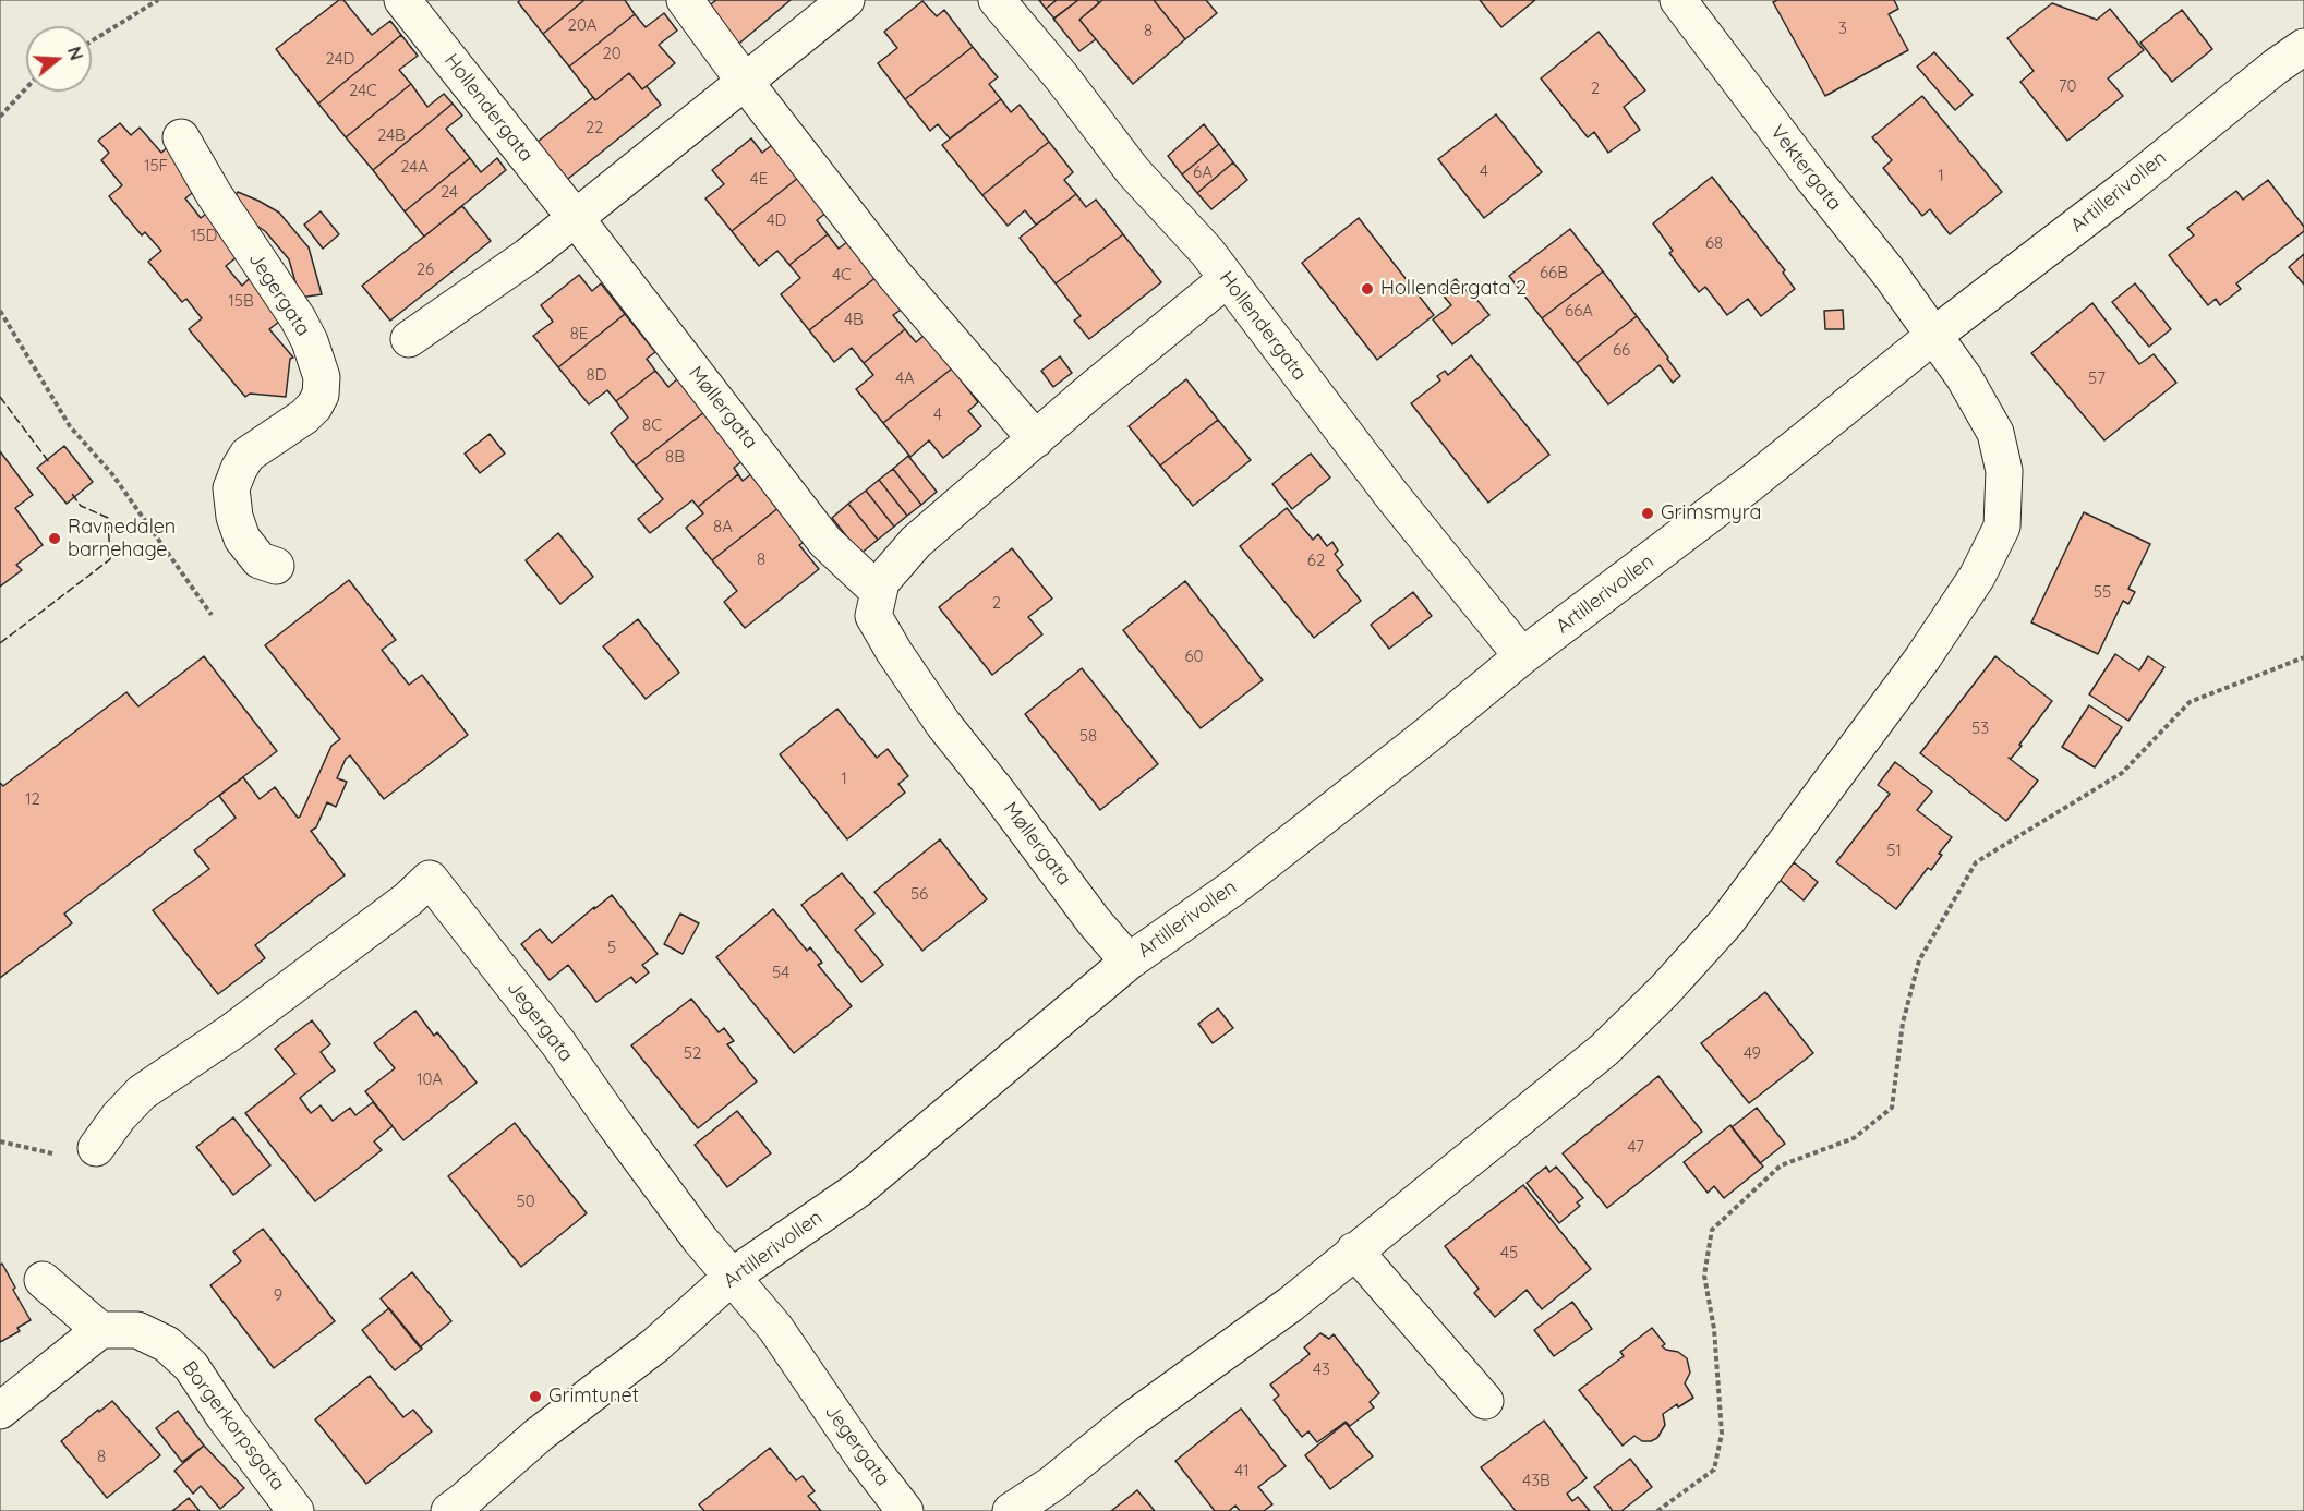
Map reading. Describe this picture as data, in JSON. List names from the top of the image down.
{
  "streets": {
    "street": [
      "Hollendergata",
      "Vektergata",
      "Artillerivollen",
      "Jegergata",
      "Møllergata",
      "Borgerkorpsgata"
    ]
  },
  "crossings": [
    ["Hollendergata", "Artillerivollen"],
    ["Hollendergata", "Møllergata"],
    ["Vektergata", "Artillerivollen"],
    ["Artillerivollen", "Jegergata"],
    ["Artillerivollen", "Møllergata"]
  ],
  "places": [
    "Hollendergata 2",
    "Grimsmyra",
    "Ravnedalen barnehage",
    "Grimtunet"
  ],
  "house_numbers": [
    "20A",
    "3",
    "8",
    "20",
    "24D",
    "70",
    "2",
    "24C",
    "22",
    "24B",
    "15F",
    "24A",
    "4",
    "6A",
    "1",
    "4E",
    "24",
    "4D",
    "15D",
    "68",
    "26",
    "66B",
    "4C",
    "15B",
    "66A",
    "4B",
    "8E",
    "66",
    "8D",
    "4A",
    "57",
    "4",
    "8C",
    "8B",
    "8A",
    "8",
    "62",
    "55",
    "2",
    "60",
    "53",
    "58",
    "1",
    "12",
    "51",
    "56",
    "5",
    "54",
    "52",
    "49",
    "10A",
    "47",
    "50",
    "45",
    "9",
    "43",
    "8",
    "41",
    "43B"
  ],
  "north": "right"
}
